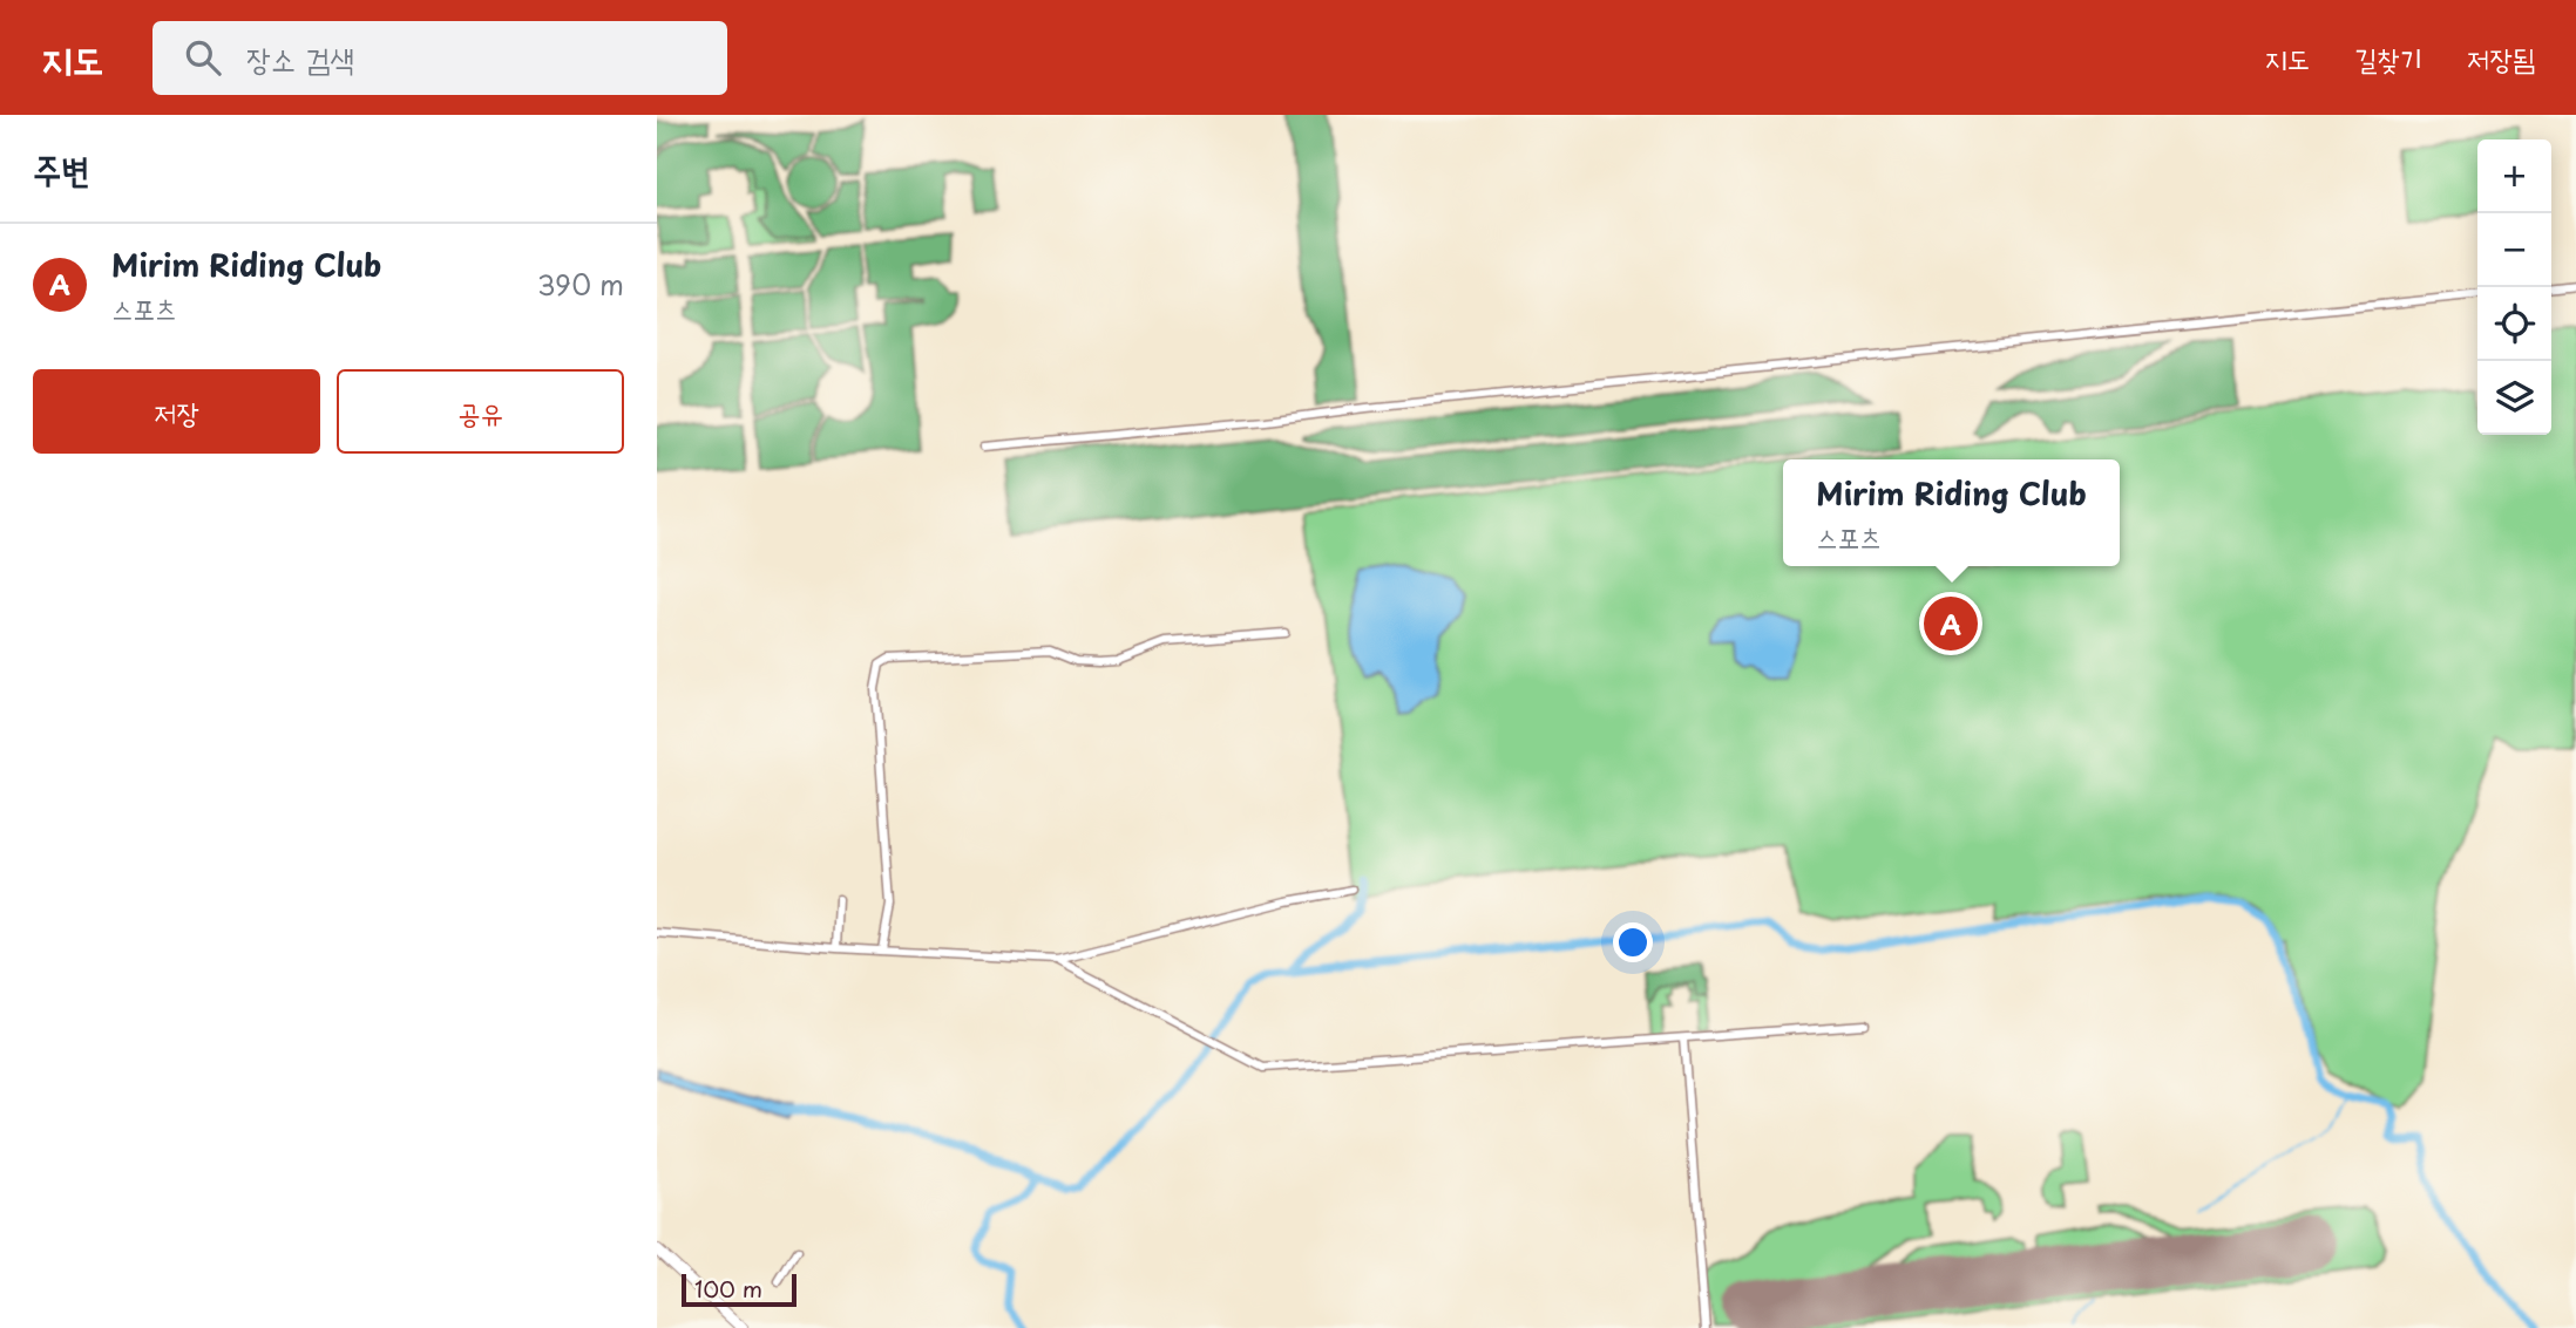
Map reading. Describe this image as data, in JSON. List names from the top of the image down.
{
  "scale_bar": "100 m",
  "page": {
    "header": "지도",
    "search": "장소 검색",
    "nav": ["지도", "길찾기", "저장됨"],
    "heading": "주변",
    "map_buttons": ["+", "−"],
    "list": [
      {
        "mark": "A",
        "name": "Mirim Riding Club",
        "note": "스포츠",
        "value": "390 m"
      }
    ],
    "buttons": ["저장", "공유"],
    "popup": ["Mirim Riding Club", "스포츠"],
    "pins": "A",
    "scale": "100 m"
  }
}
